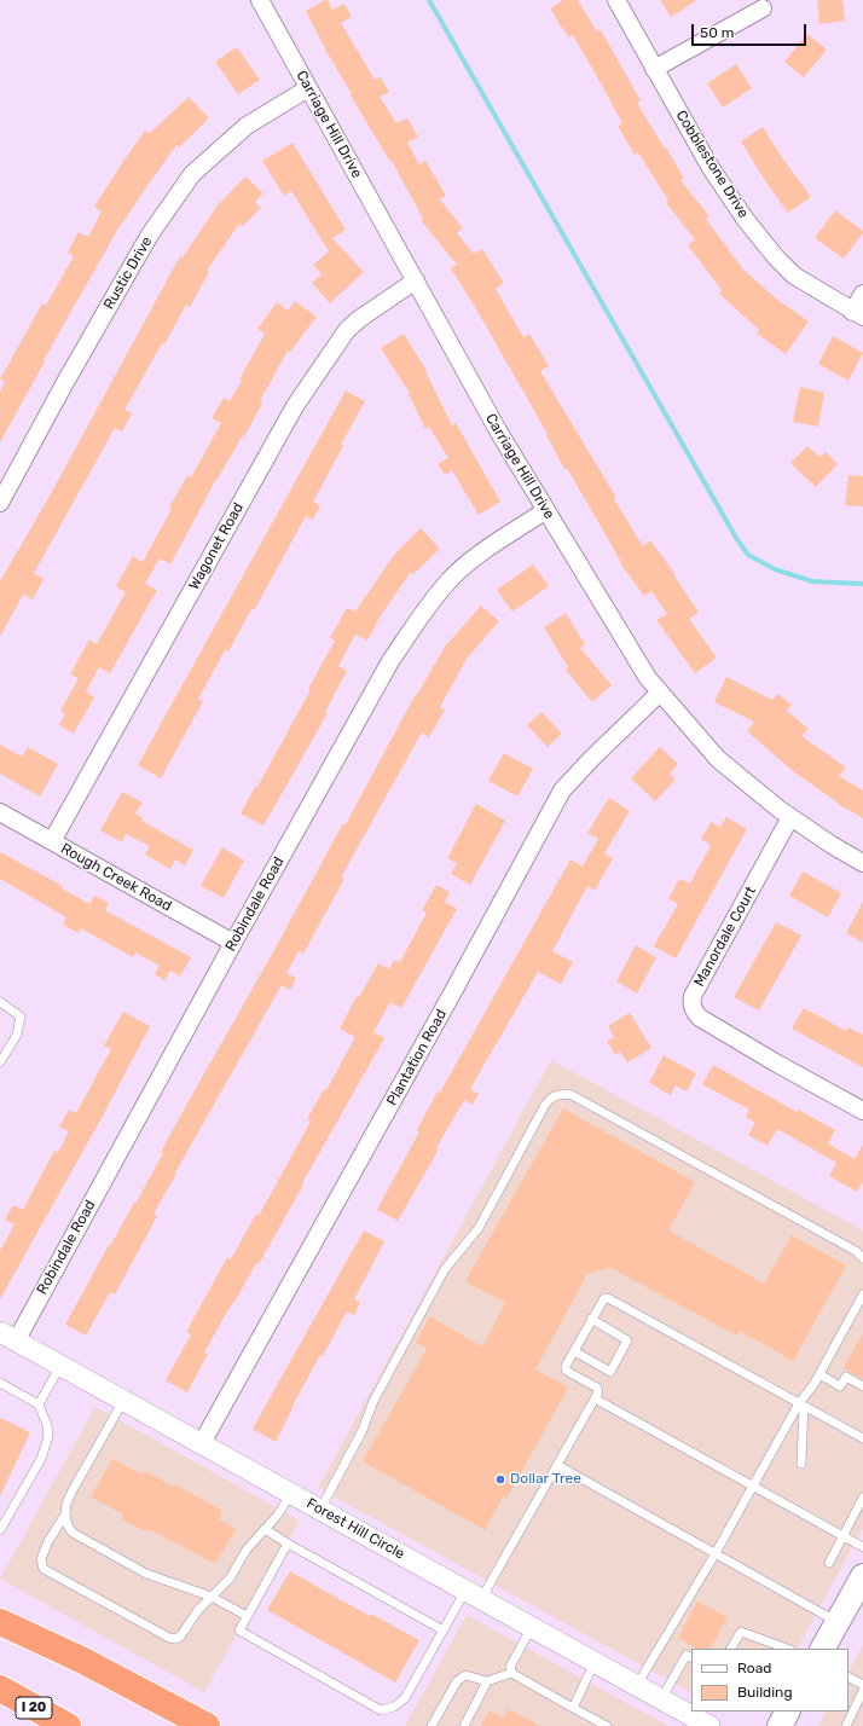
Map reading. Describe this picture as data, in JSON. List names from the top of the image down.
{
  "streets": {
    "highway": ["I 20"],
    "street": [
      "Carriage Hill Drive",
      "Cobblestone Drive",
      "Rustic Drive",
      "Wagonet Road",
      "Rough Creek Road",
      "Robindale Road",
      "Manordale Court",
      "Plantation Road",
      "Forest Hill Circle"
    ]
  },
  "crossings": [
    ["Carriage Hill Drive", "Rustic Drive"],
    ["Carriage Hill Drive", "Wagonet Road"],
    ["Carriage Hill Drive", "Robindale Road"],
    ["Carriage Hill Drive", "Manordale Court"],
    ["Carriage Hill Drive", "Plantation Road"],
    ["Wagonet Road", "Rough Creek Road"],
    ["Rough Creek Road", "Robindale Road"],
    ["Robindale Road", "Forest Hill Circle"],
    ["Plantation Road", "Forest Hill Circle"]
  ],
  "places": ["Dollar Tree"],
  "legend": ["Road", "Building"],
  "scale_bar": "50 m"
}
